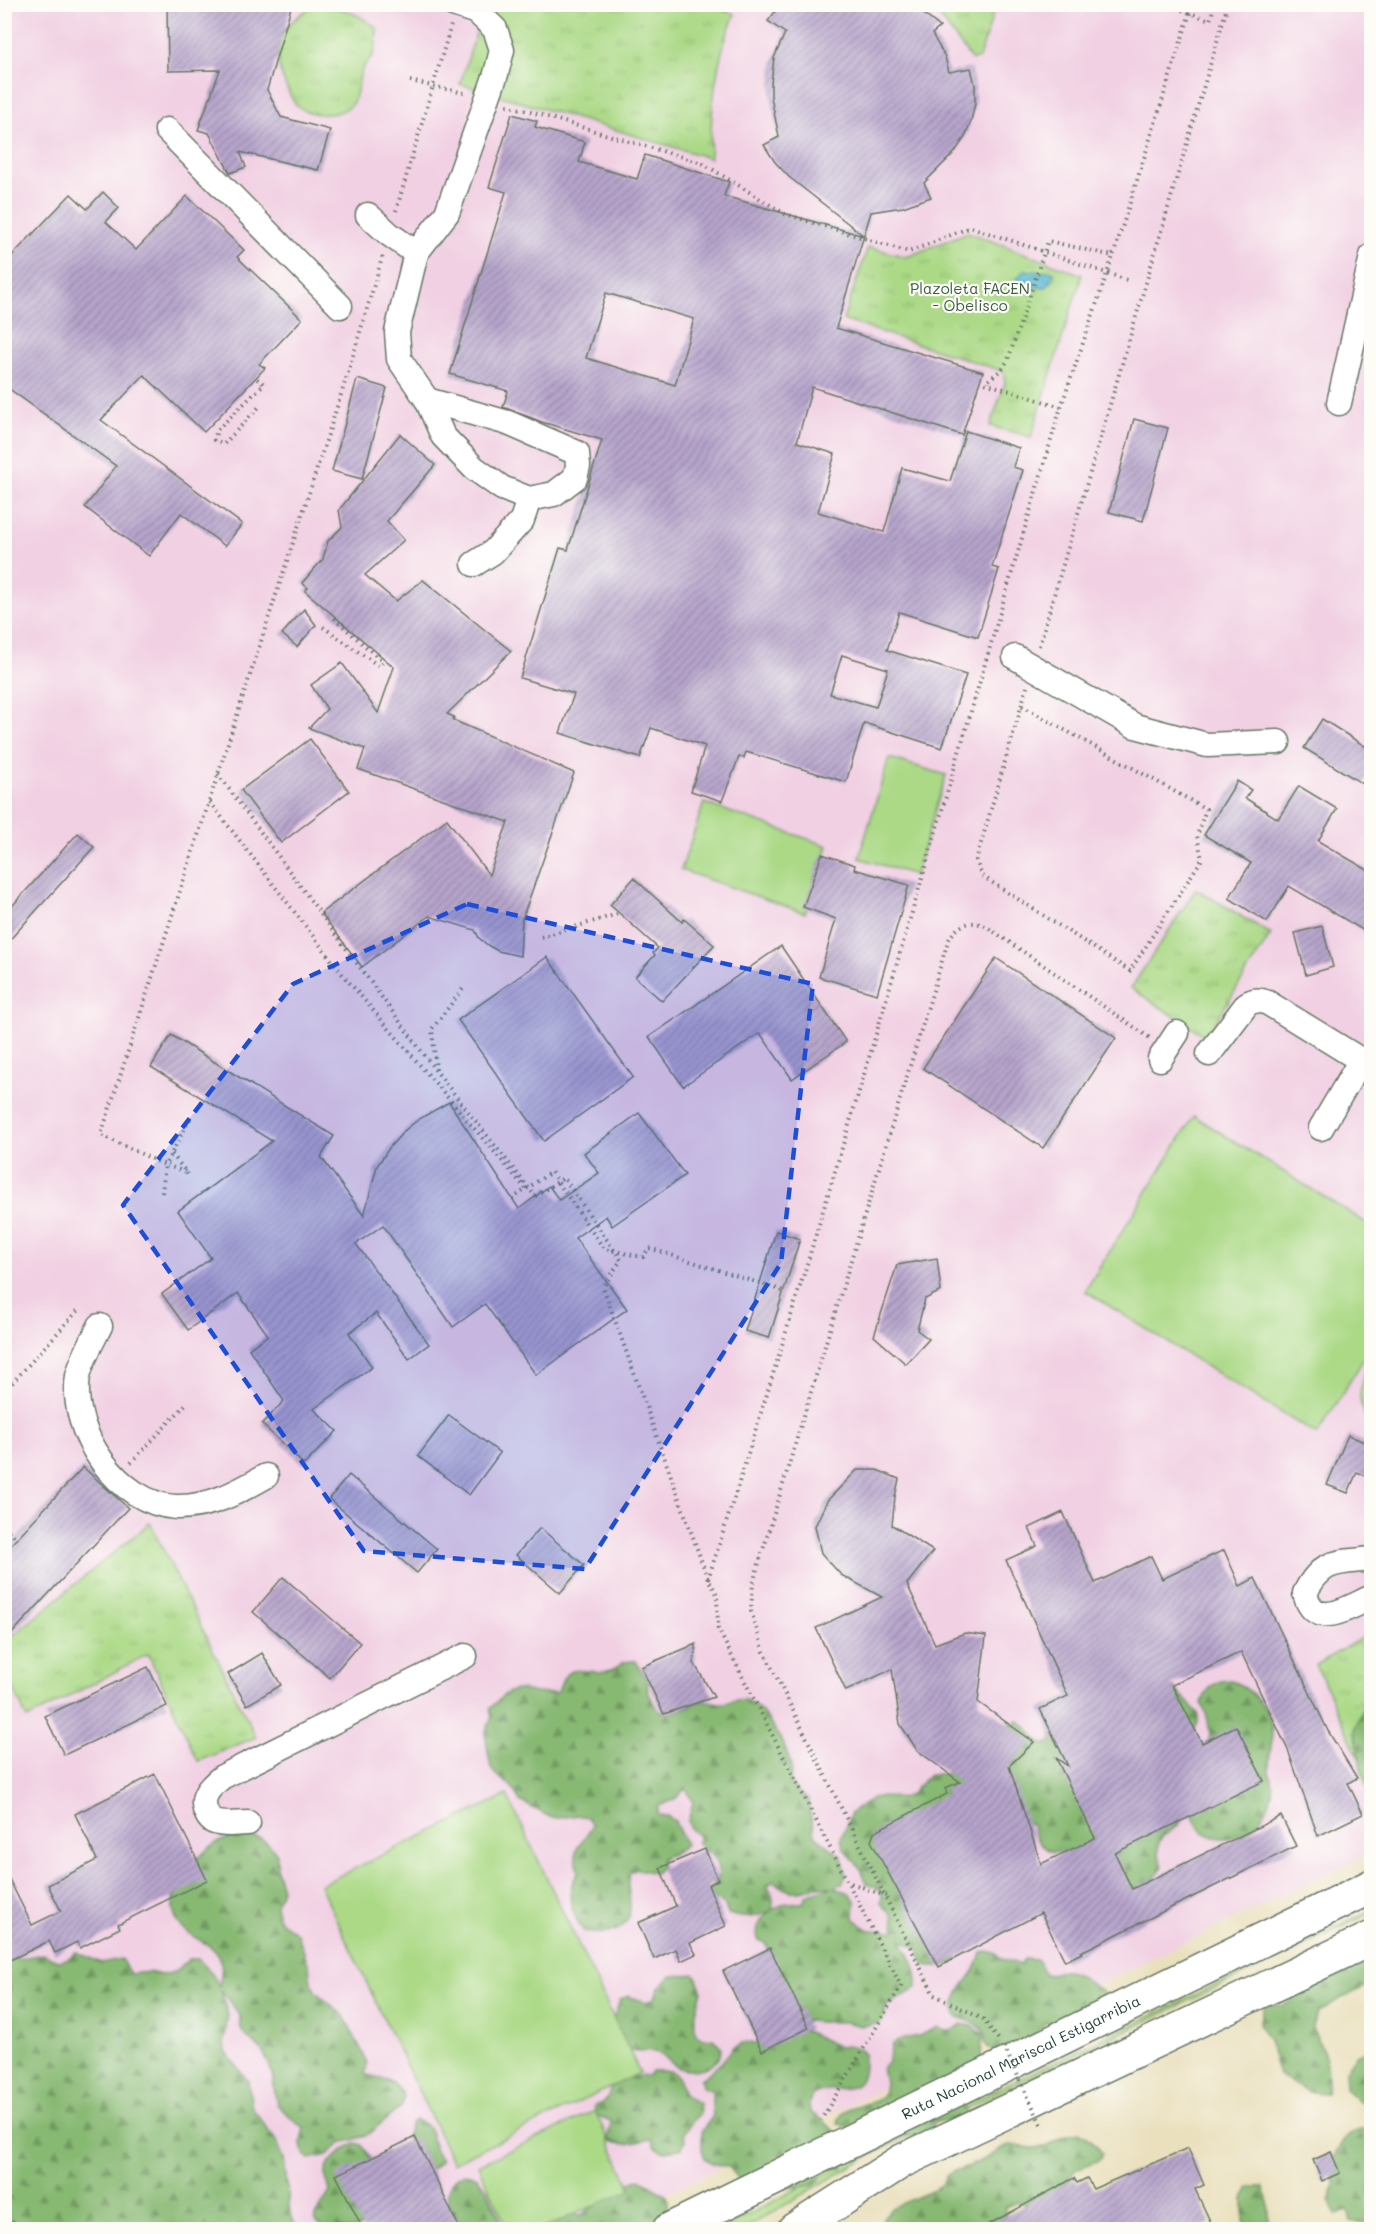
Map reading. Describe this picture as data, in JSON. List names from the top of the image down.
{
  "streets": {
    "highway": ["Ruta Nacional Mariscal Estigarribia"]
  },
  "parks": ["Plazoleta FACEN - Obelisco"]
}
